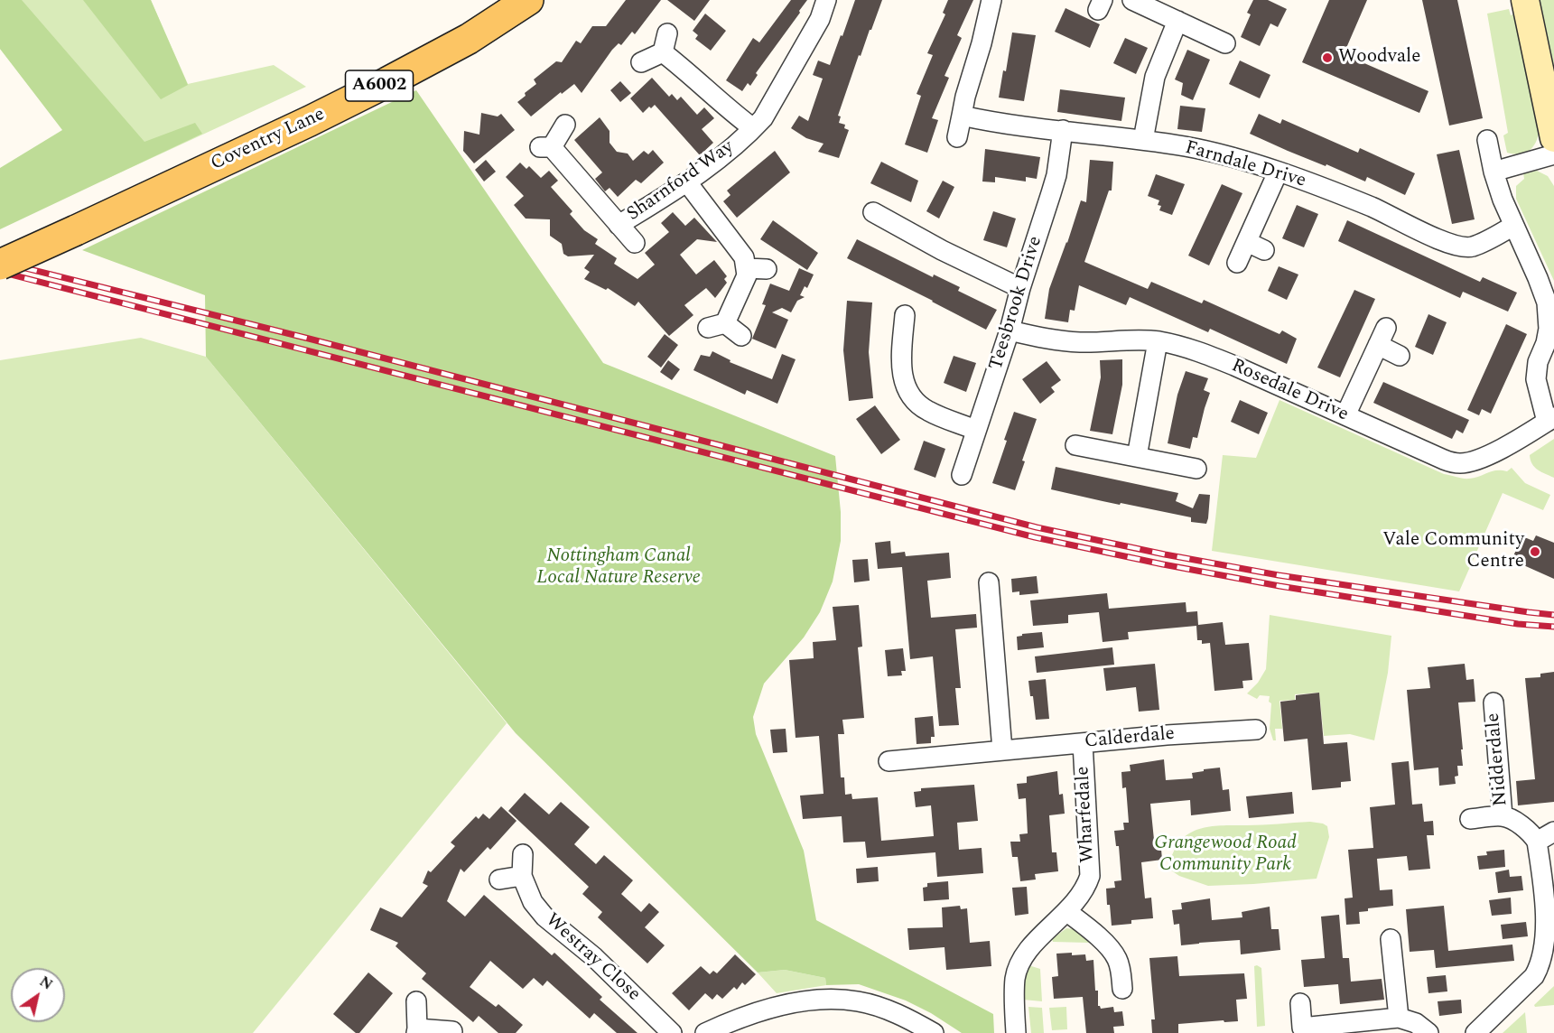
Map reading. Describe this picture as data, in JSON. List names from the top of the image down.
{
  "streets": {
    "main road": ["A6002", "Coventry Lane"],
    "street": [
      "Farndale Drive",
      "Sharnford Way",
      "Teesbrook Drive",
      "Rosedale Drive",
      "Calderdale",
      "Nidderdale",
      "Wharfedale",
      "Westray Close"
    ]
  },
  "crossings": [
    ["Farndale Drive", "Teesbrook Drive"],
    ["Teesbrook Drive", "Rosedale Drive"],
    ["Calderdale", "Wharfedale"]
  ],
  "parks": ["Nottingham Canal Local Nature Reserve", "Grangewood Road Community Park"],
  "places": ["Woodvale", "Vale Community Centre"],
  "north": "top right"
}
